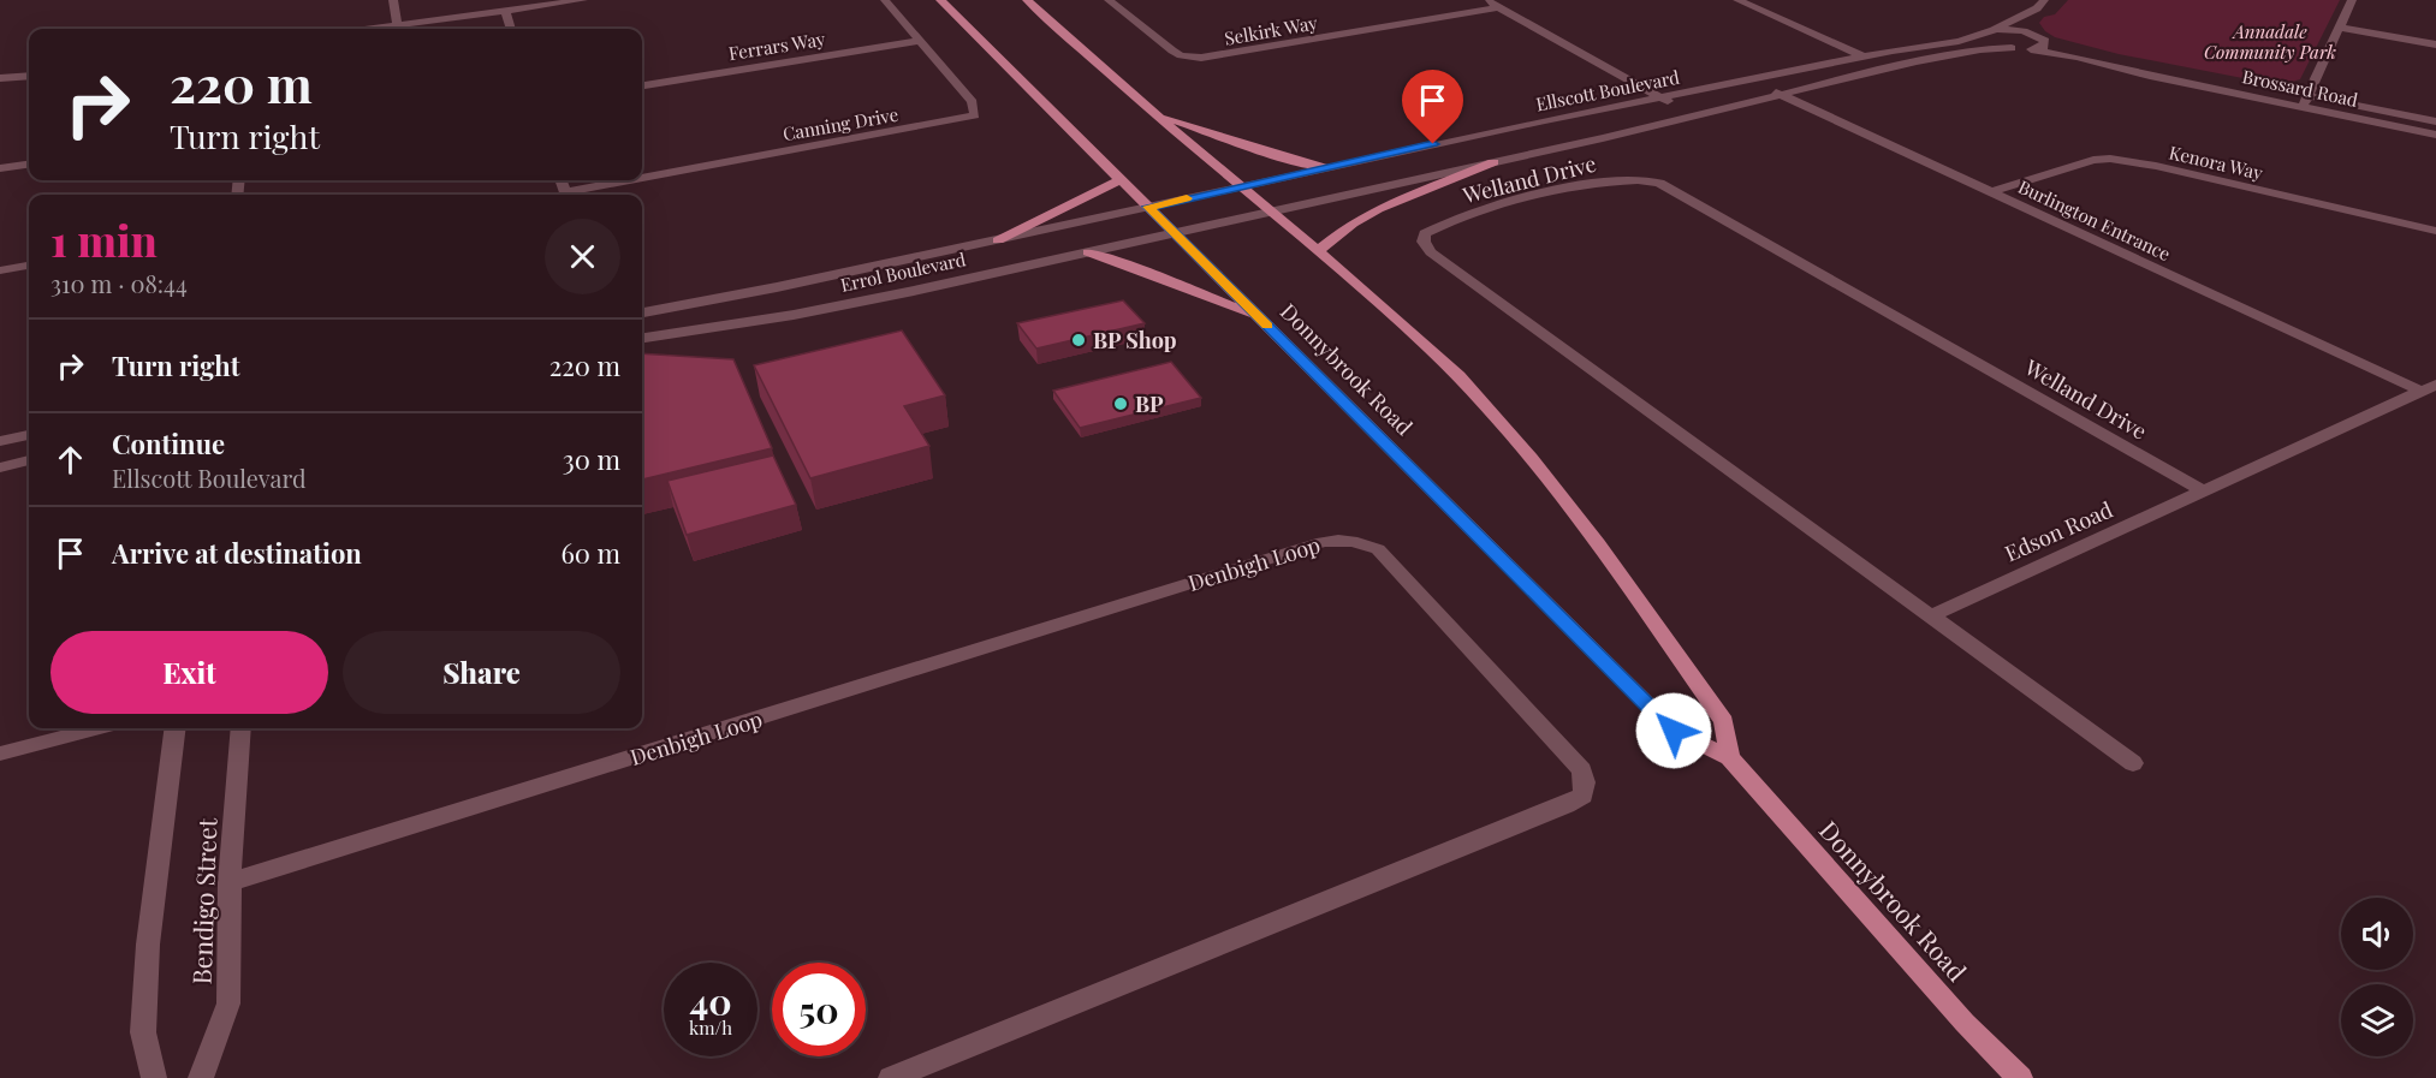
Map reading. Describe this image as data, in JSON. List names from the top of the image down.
{
  "streets": {
    "main road": ["Donnybrook Road"],
    "street": [
      "Selkirk Way",
      "Ferrars Way",
      "Brossard Road",
      "Ellscott Boulevard",
      "Canning Drive",
      "Kenora Way",
      "Welland Drive",
      "Burlington Entrance",
      "Errol Boulevard",
      "Edson Road",
      "Denbigh Loop",
      "Bendigo Street"
    ]
  },
  "crossings": [
    ["Ferrars Way", "Canning Drive"],
    ["Brossard Road", "Ellscott Boulevard"],
    ["Ellscott Boulevard", "Burlington Entrance"],
    ["Ellscott Boulevard", "Errol Boulevard"],
    ["Ellscott Boulevard", "Donnybrook Road"],
    ["Kenora Way", "Burlington Entrance"],
    ["Welland Drive", "Edson Road"],
    ["Burlington Entrance", "Edson Road"],
    ["Errol Boulevard", "Donnybrook Road"],
    ["Denbigh Loop", "Bendigo Street"]
  ],
  "parks": ["Annadale Community Park"],
  "places": ["BP Shop", "BP"],
  "page": {
    "turn": ["220 m", "Turn right"],
    "heading": ["1 min", "310 m · 08:44"],
    "list": [
      {
        "name": "Turn right",
        "value": "220 m"
      },
      {
        "name": "Continue",
        "note": "Ellscott Boulevard",
        "value": "30 m"
      },
      {
        "name": "Arrive at destination",
        "value": "60 m"
      }
    ],
    "buttons": ["Exit", "Share"],
    "speed": "40 km/h",
    "limit": "50"
  }
}
